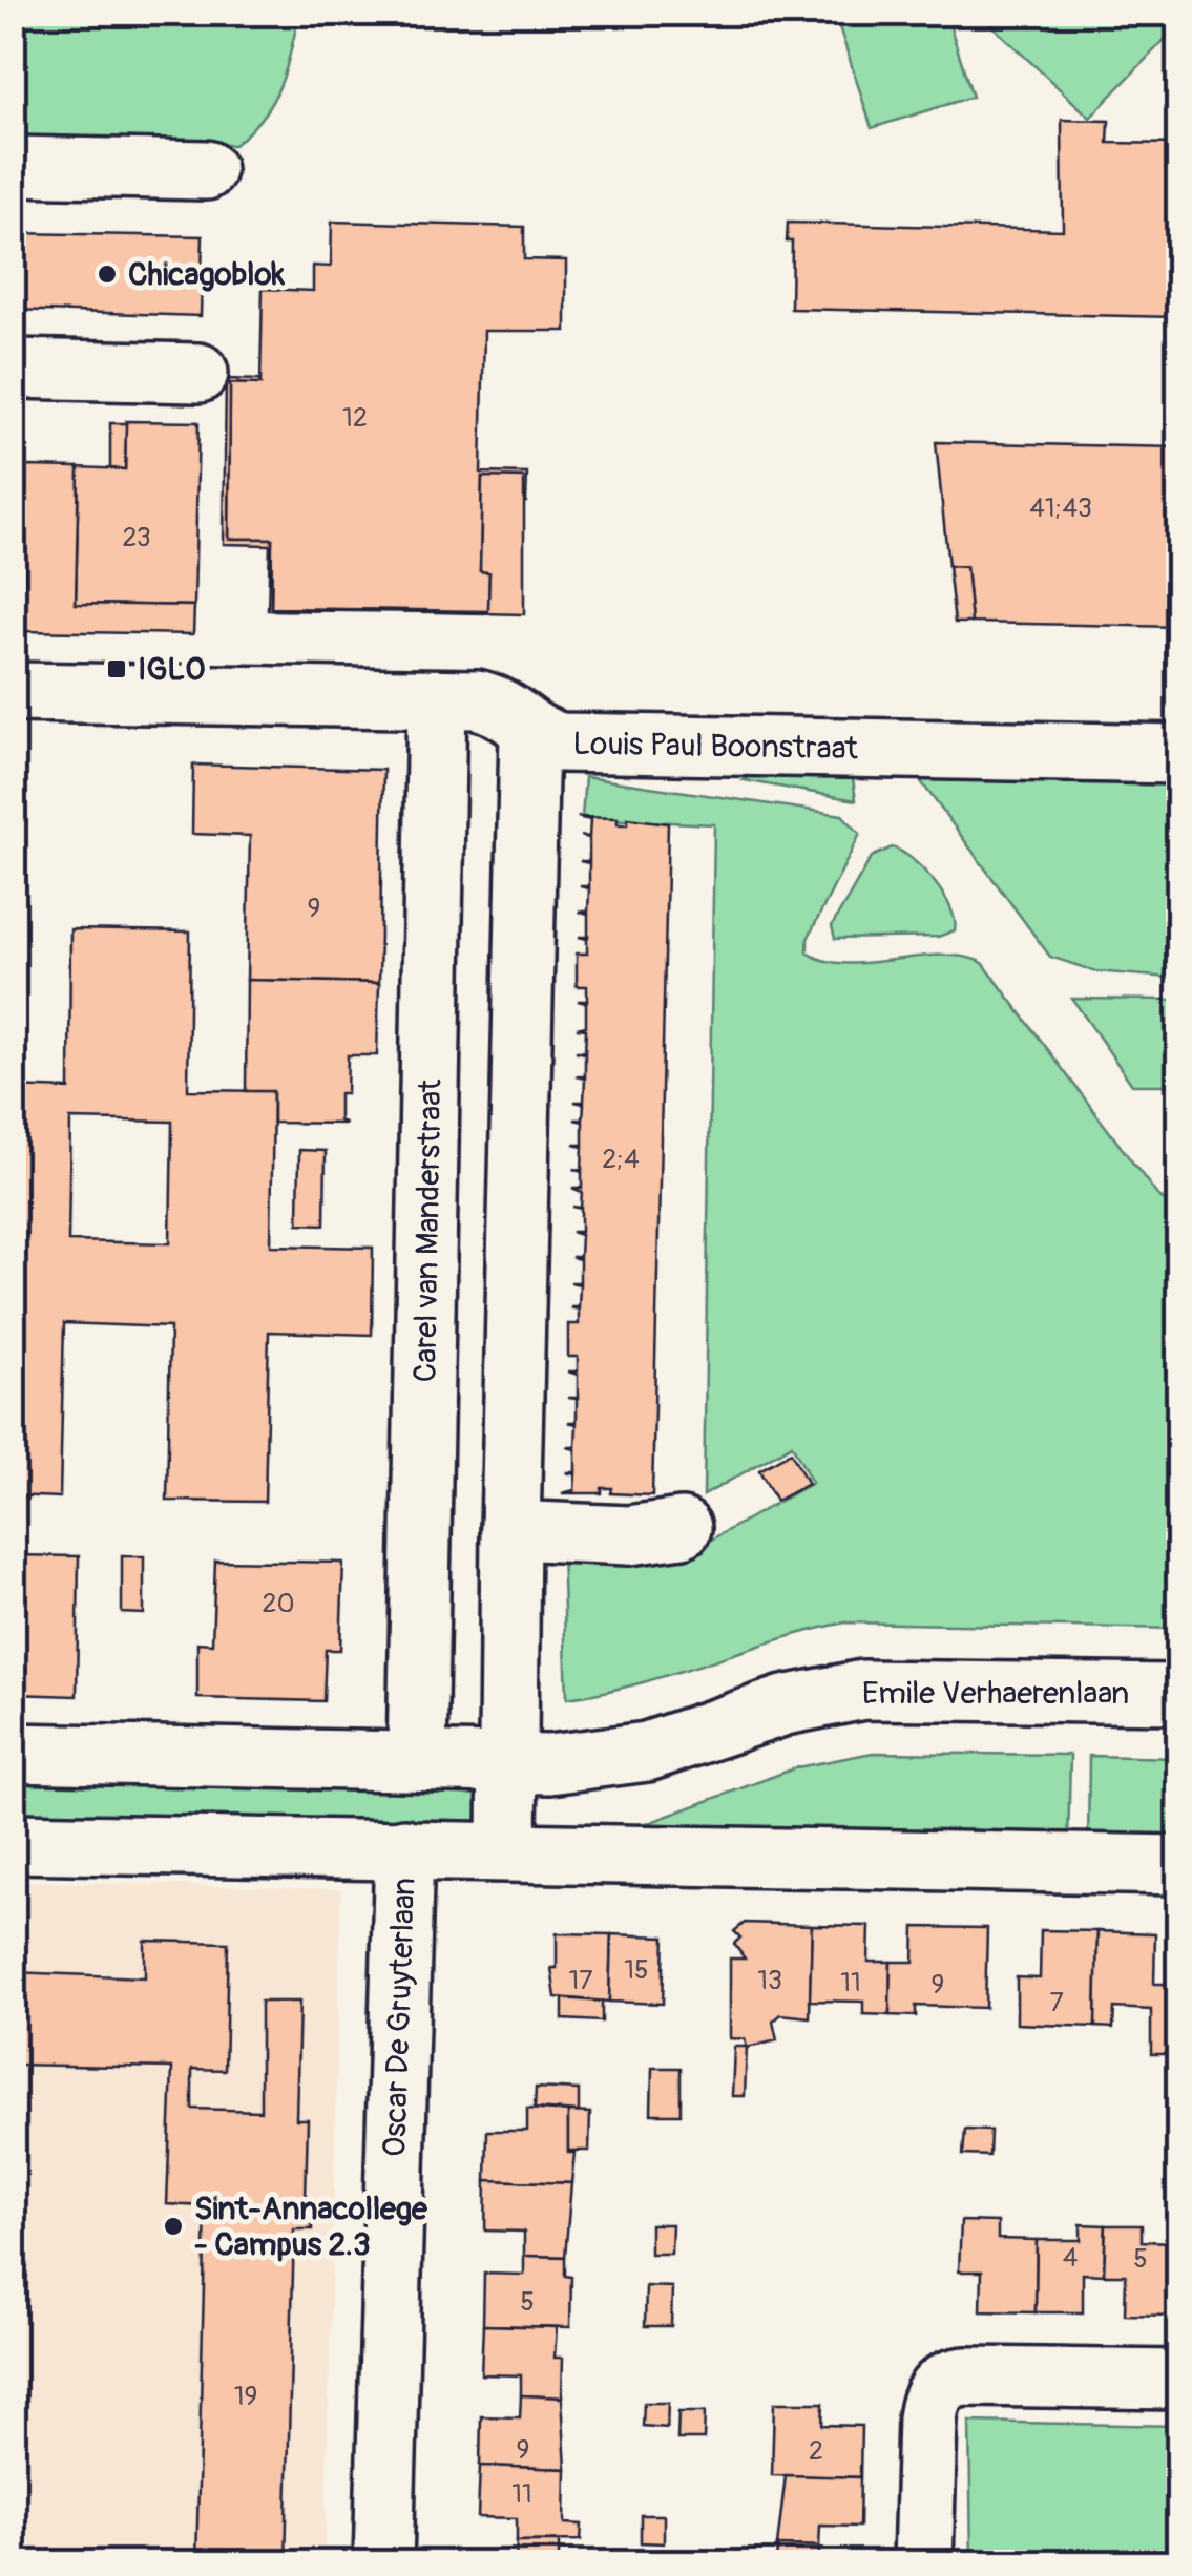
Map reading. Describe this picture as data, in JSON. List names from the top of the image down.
{
  "streets": {
    "street": [
      "Louis Paul Boonstraat",
      "Carel van Manderstraat",
      "Emile Verhaerenlaan",
      "Oscar De Gruyterlaan"
    ]
  },
  "crossings": [
    ["Louis Paul Boonstraat", "Carel van Manderstraat"],
    ["Carel van Manderstraat", "Emile Verhaerenlaan"]
  ],
  "places": {
    "other": ["Chicagoblok", "Sint-Annacollege - Campus 2.3"],
    "transit": ["IGLO"]
  },
  "house_numbers": [
    "12",
    "41;43",
    "23",
    "9",
    "2;4",
    "20",
    "15",
    "17",
    "13",
    "11",
    "9",
    "7",
    "4",
    "5",
    "5",
    "19",
    "9",
    "2",
    "11"
  ]
}
